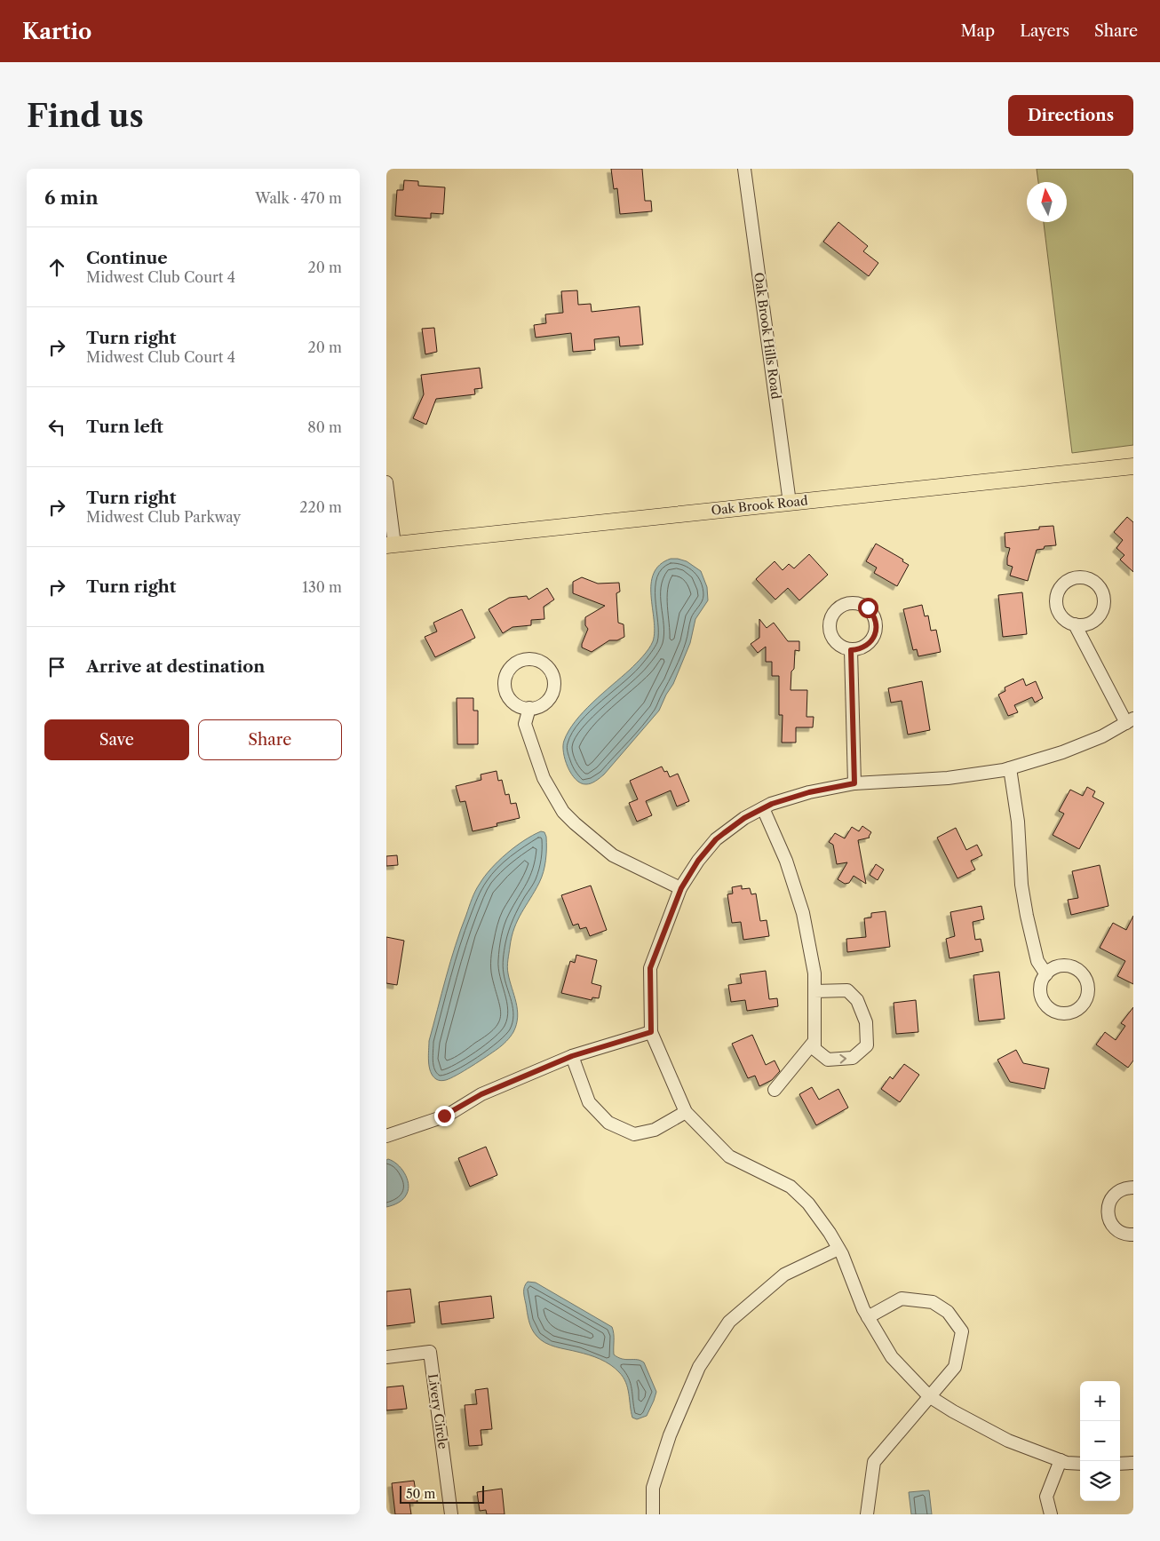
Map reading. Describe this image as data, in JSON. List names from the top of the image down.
{
  "streets": {
    "main road": ["Oak Brook Road"],
    "street": ["Oak Brook Hills Road", "Livery Circle"]
  },
  "crossings": [
    ["Oak Brook Hills Road", "Oak Brook Road"]
  ],
  "scale_bar": "50 m",
  "north": "top",
  "page": {
    "header": "Kartio",
    "nav": ["Map", "Layers", "Share"],
    "buttons": [
      "Directions",
      ["Save", "Share"]
    ],
    "title": "Find us",
    "heading": ["6 min", "Walk · 470 m"],
    "list": [
      ["Continue", "Midwest Club Court 4", "20 m"],
      ["Turn right", "Midwest Club Court 4", "20 m"],
      ["Turn left", "80 m"],
      ["Turn right", "Midwest Club Parkway", "220 m"],
      ["Turn right", "130 m"],
      "Arrive at destination"
    ],
    "map_buttons": ["+", "−"],
    "scale": "50 m"
  }
}
